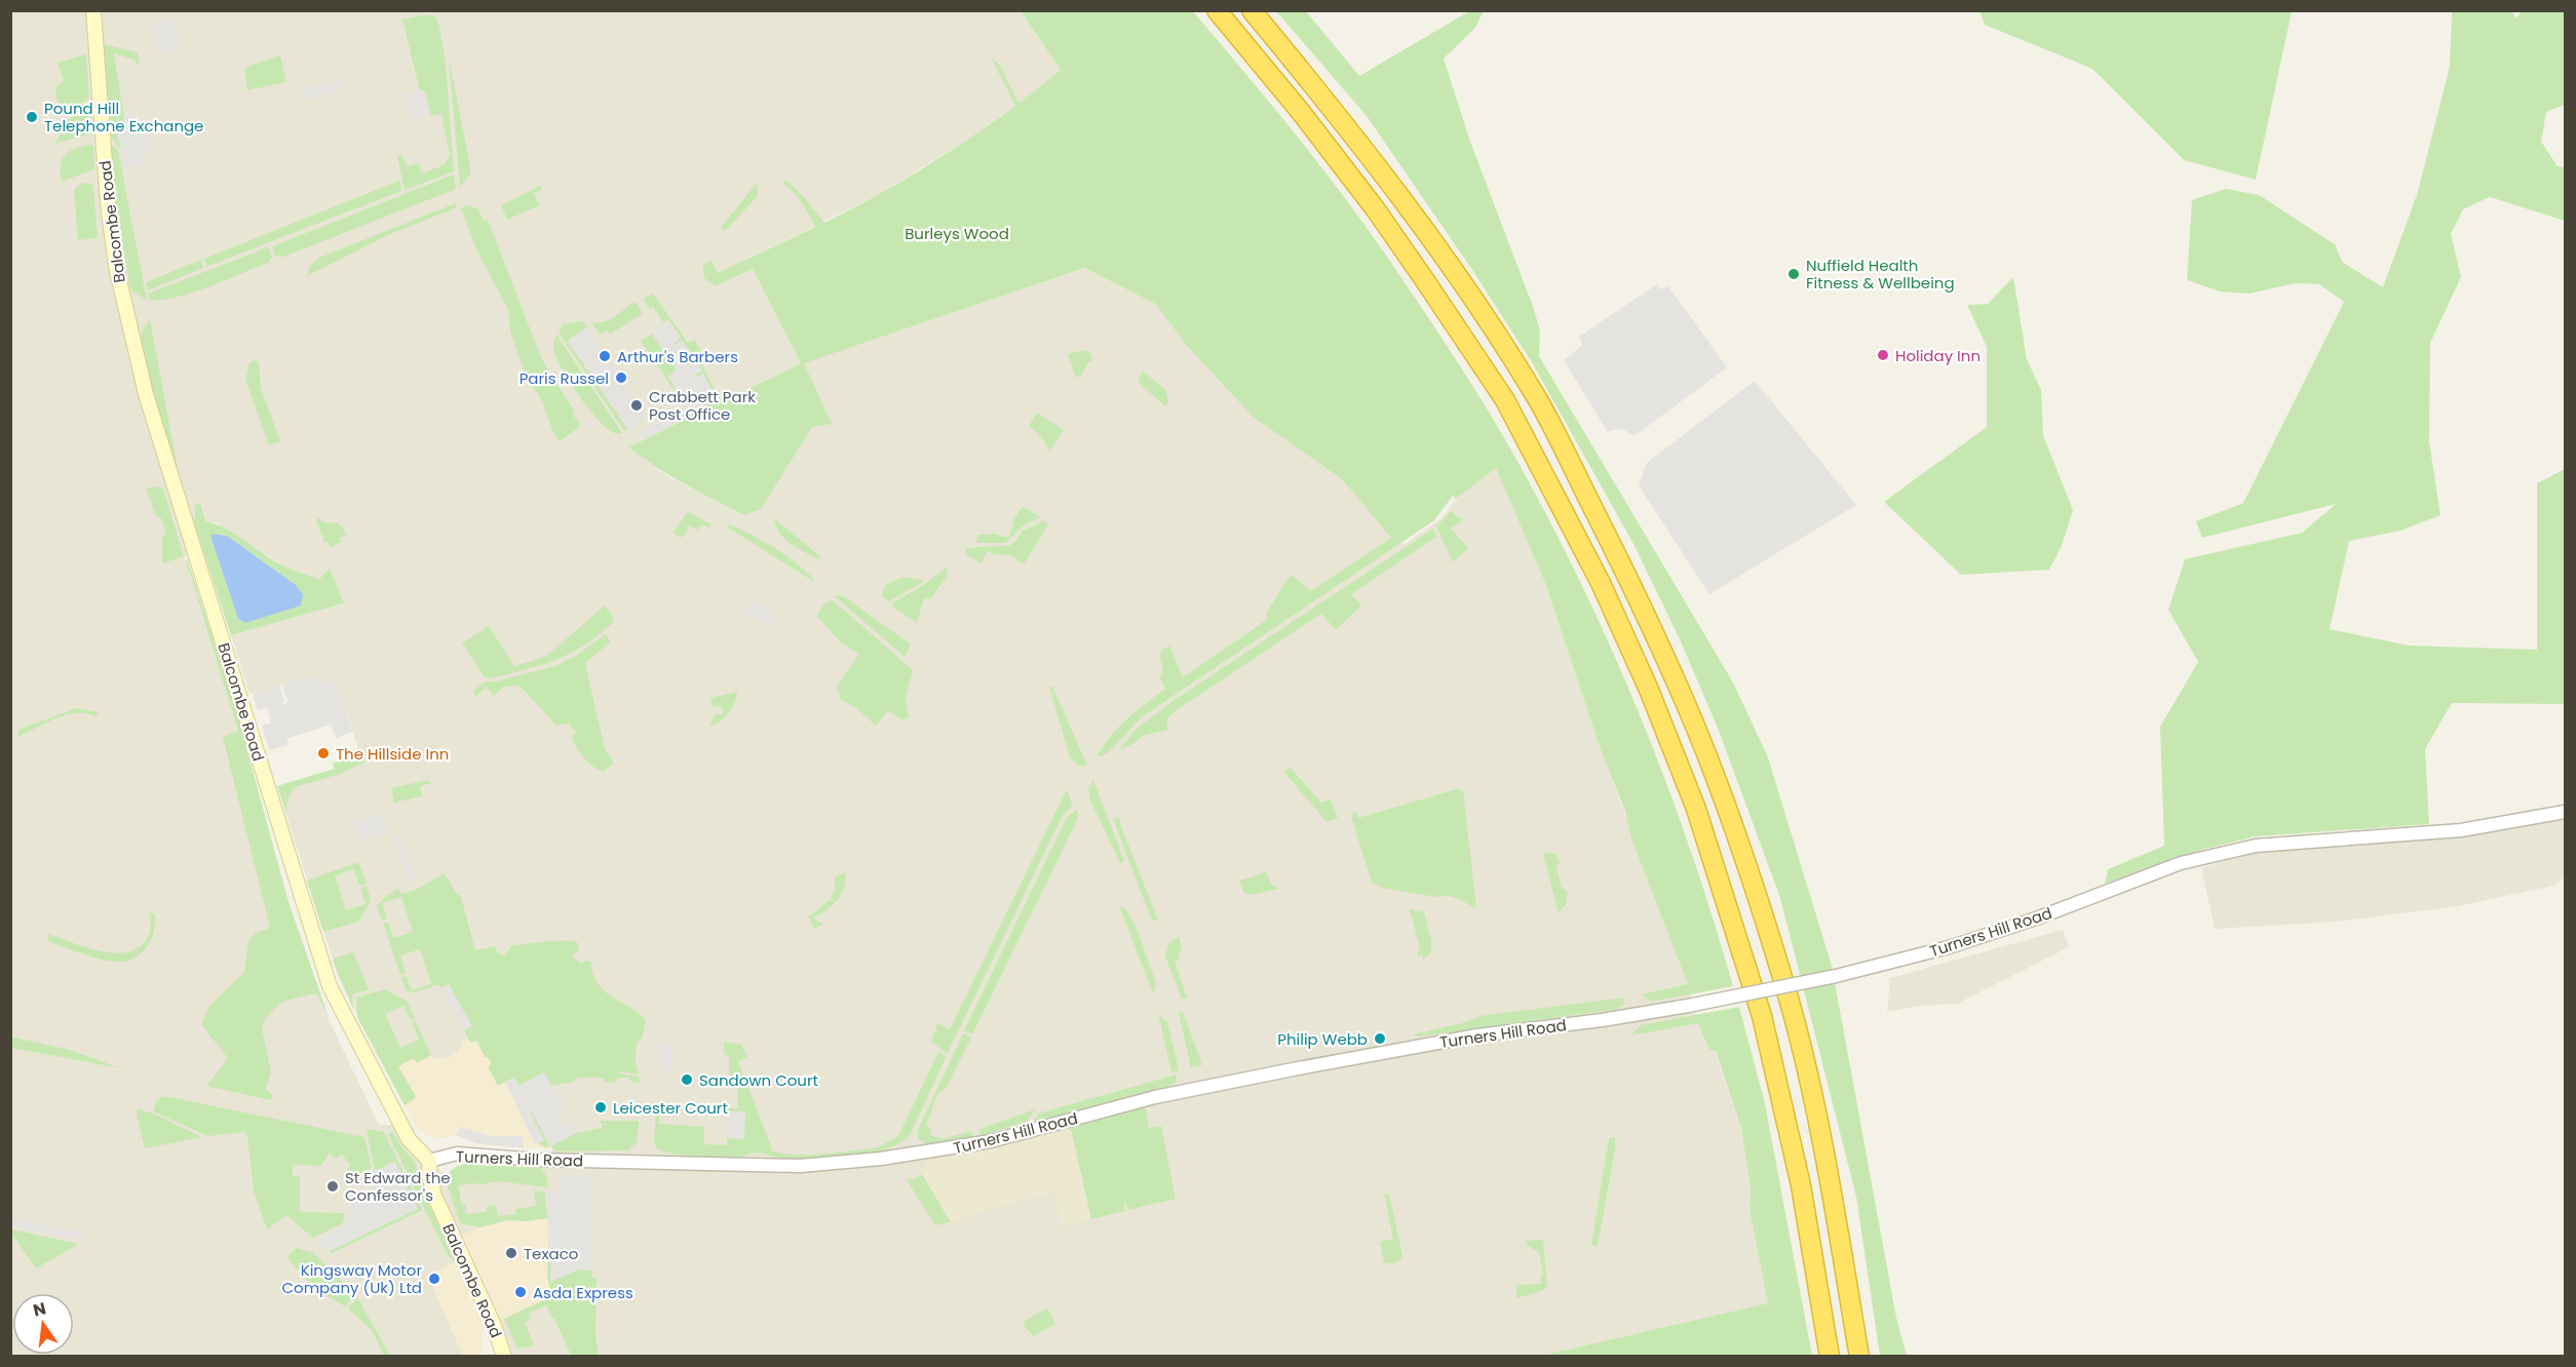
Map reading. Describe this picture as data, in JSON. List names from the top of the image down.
{
  "streets": {
    "main road": ["Balcombe Road"],
    "street": ["Turners Hill Road"]
  },
  "crossings": [
    ["Balcombe Road", "Turners Hill Road"]
  ],
  "parks": ["Burleys Wood"],
  "places": [
    "Pound Hill Telephone Exchange",
    "Nuffield Health Fitness & Wellbeing",
    "Holiday Inn",
    "Arthur's Barbers",
    "Paris Russel",
    "Crabbett Park Post Office",
    "The Hillside Inn",
    "Philip Webb",
    "Sandown Court",
    "Leicester Court",
    "St Edward the Confessor's",
    "Texaco",
    "Kingsway Motor Company (Uk) Ltd",
    "Asda Express"
  ],
  "north": "top"
}
